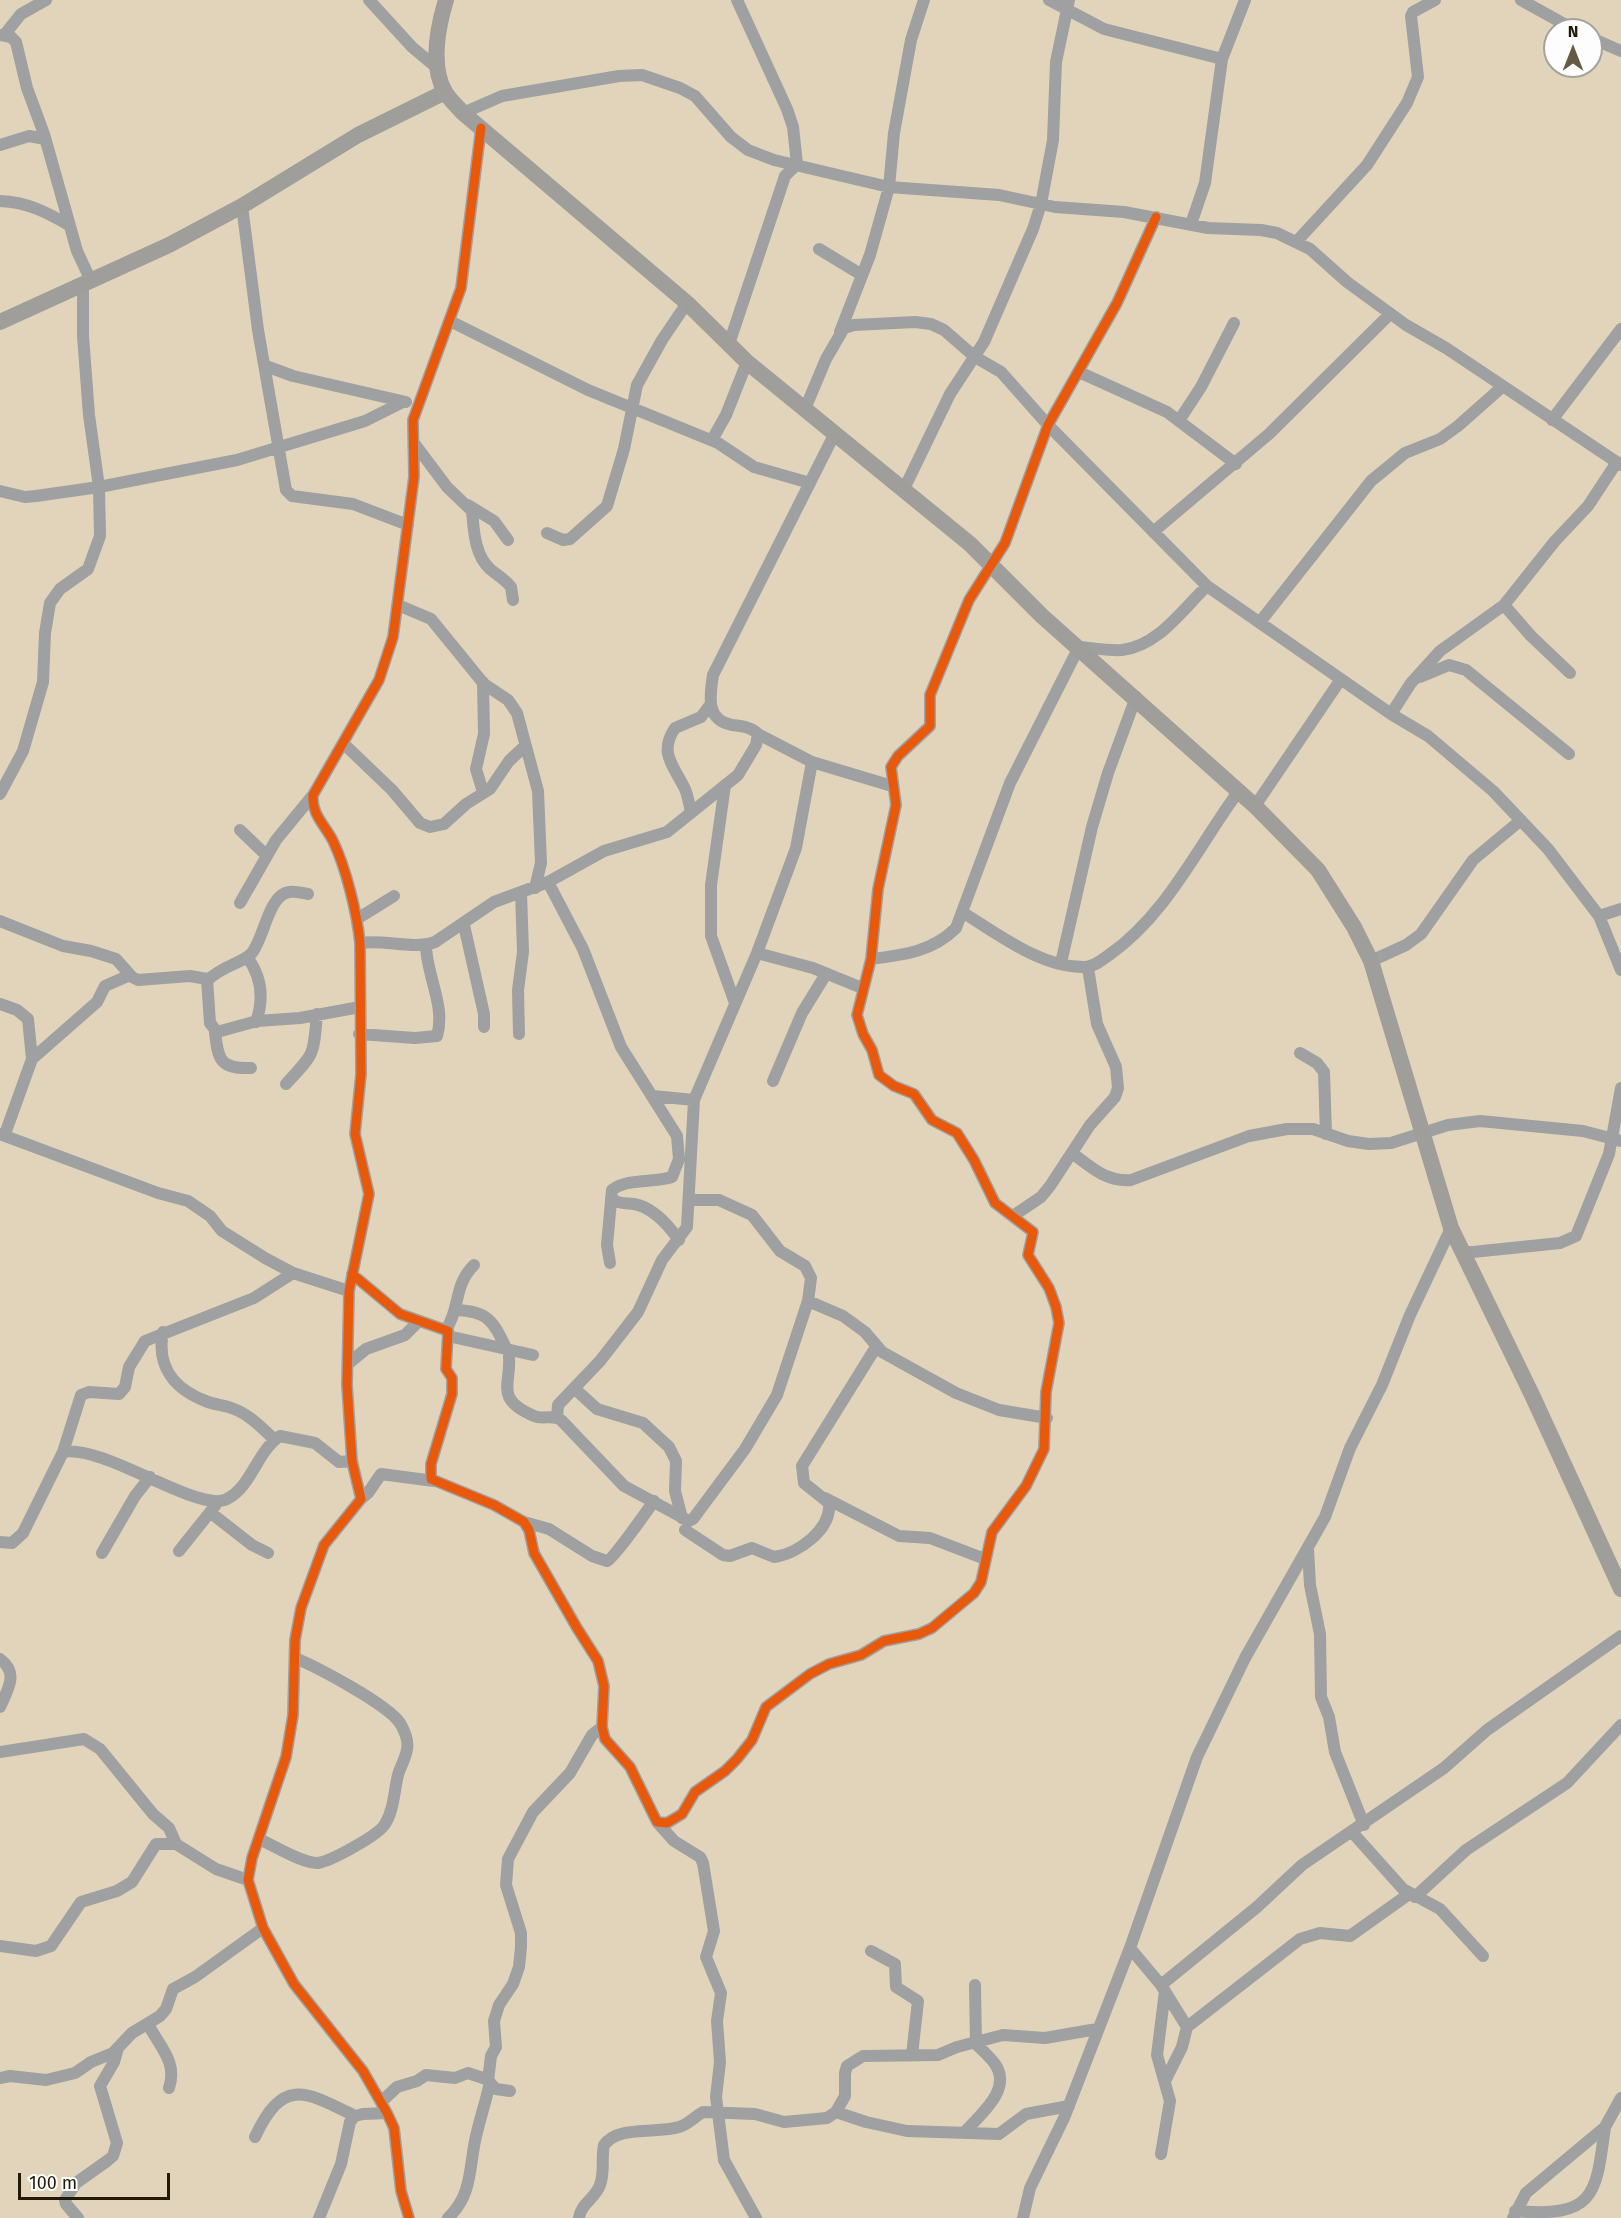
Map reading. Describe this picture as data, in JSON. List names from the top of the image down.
{
  "scale_bar": "100 m",
  "north": "top"
}
